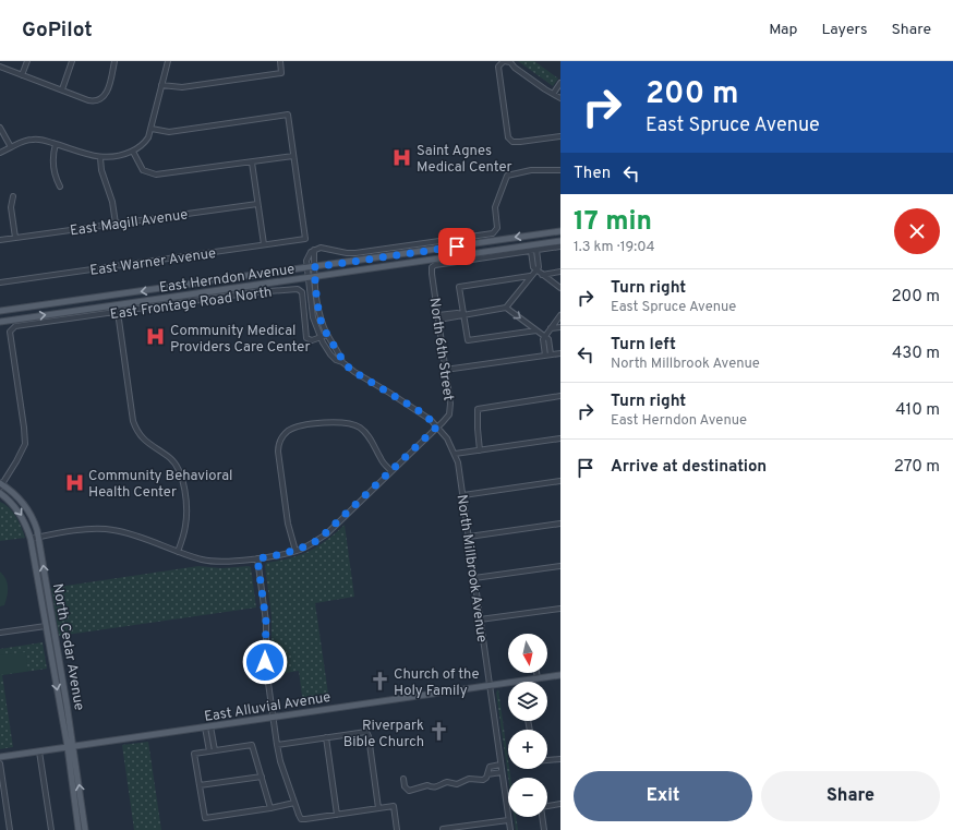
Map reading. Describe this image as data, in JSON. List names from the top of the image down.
{
  "streets": {
    "main road": ["East Herndon Avenue", "North Cedar Avenue", "East Alluvial Avenue"],
    "street": [
      "East Magill Avenue",
      "East Warner Avenue",
      "East Frontage Road North",
      "North 6th Street",
      "North Millbrook Avenue"
    ]
  },
  "crossings": [
    ["East Herndon Avenue", "North Millbrook Avenue"],
    ["East Frontage Road North", "North Millbrook Avenue"],
    ["East Frontage Road North", "North Cedar Avenue"],
    ["North 6th Street", "North Millbrook Avenue"],
    ["North 6th Street", "North Cedar Avenue"],
    ["North Millbrook Avenue", "East Alluvial Avenue"],
    ["North Cedar Avenue", "East Alluvial Avenue"]
  ],
  "places": {
    "hospital": ["Saint Agnes Medical Center", "Community Medical Providers Care Center", "Community Behavioral Health Center"],
    "church": ["Church of the Holy Family", "Riverpark Bible Church"]
  },
  "north": "bottom",
  "page": {
    "header": "GoPilot",
    "nav": ["Map", "Layers", "Share"],
    "turn": ["200 m", "East Spruce Avenue"],
    "then": "Then",
    "heading": ["17 min", "1.3 km · 19:04"],
    "list": [
      {
        "name": "Turn right",
        "note": "East Spruce Avenue",
        "value": "200 m"
      },
      {
        "name": "Turn left",
        "note": "North Millbrook Avenue",
        "value": "430 m"
      },
      {
        "name": "Turn right",
        "note": "East Herndon Avenue",
        "value": "410 m"
      },
      {
        "name": "Arrive at destination",
        "value": "270 m"
      }
    ],
    "map_buttons": ["+", "−"],
    "buttons": ["Exit", "Share"]
  }
}
